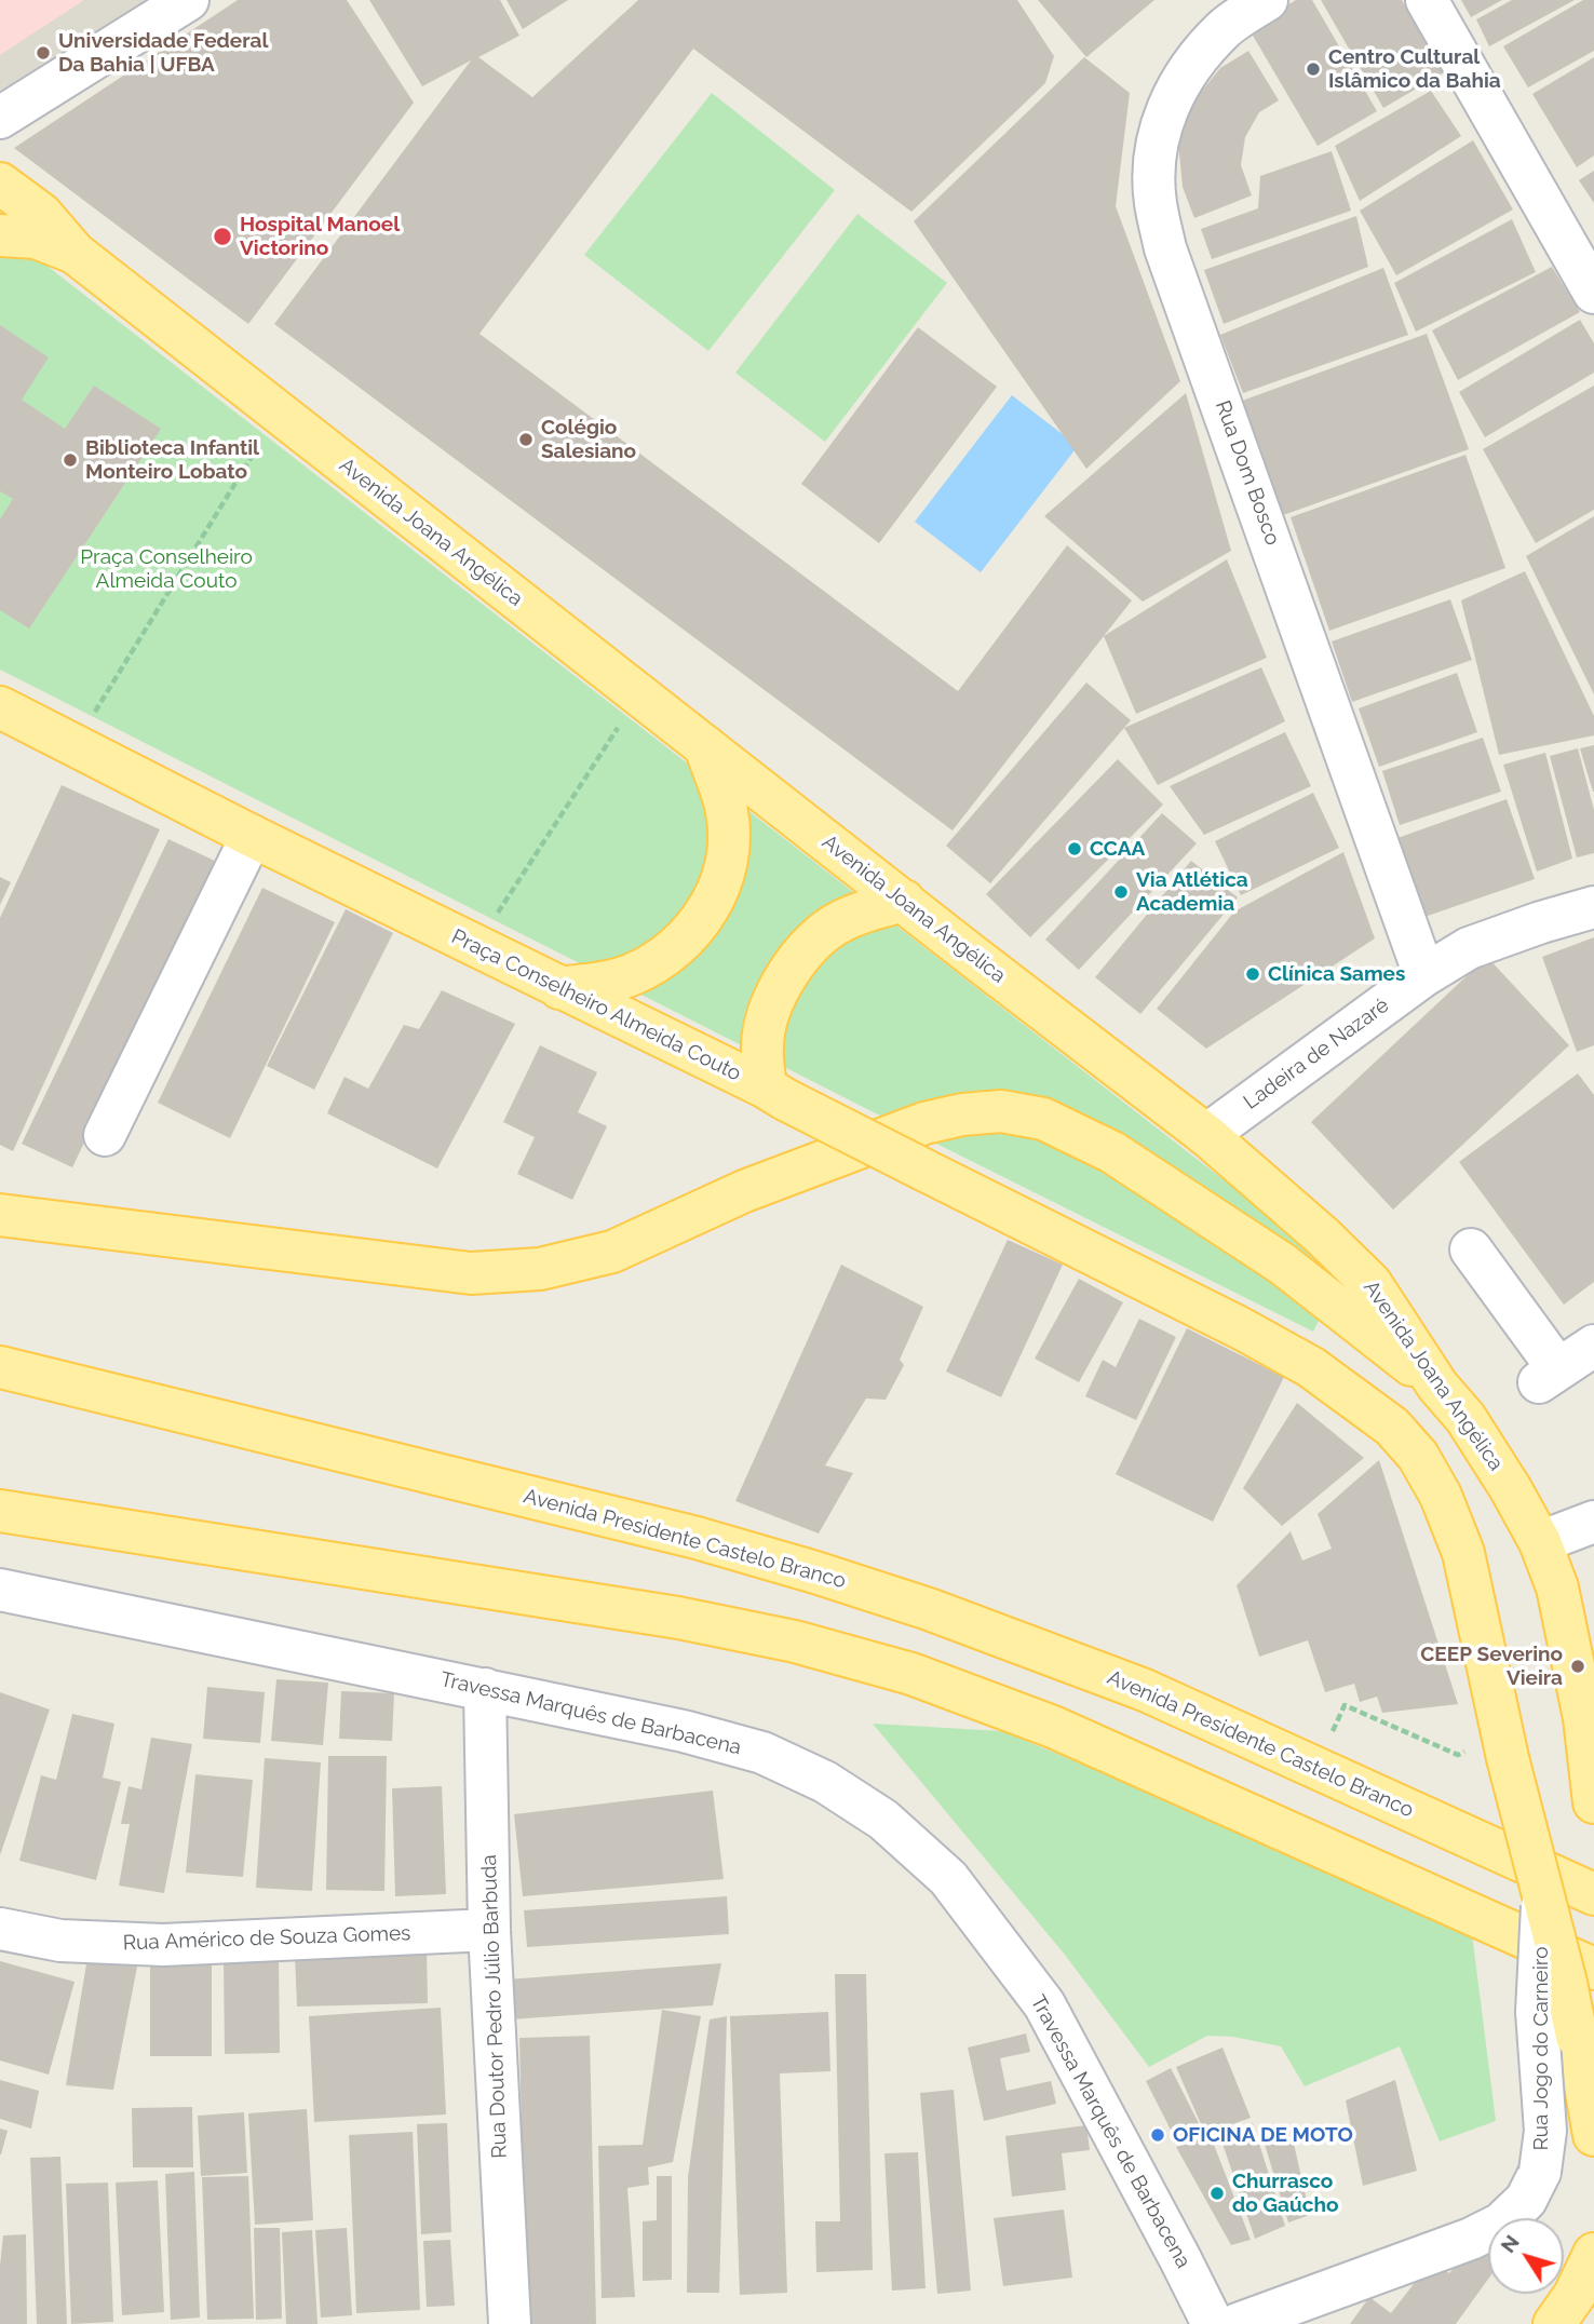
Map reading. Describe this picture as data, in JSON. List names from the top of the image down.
{
  "streets": {
    "main road": ["Avenida Joana Angélica", "Praça Conselheiro Almeida Couto", "Avenida Presidente Castelo Branco"],
    "street": [
      "Rua Dom Bosco",
      "Ladeira de Nazaré",
      "Travessa Marquês de Barbacena",
      "Rua Américo de Souza Gomes",
      "Rua Doutor Pedro Júlio Barbuda",
      "Rua Jogo do Carneiro"
    ]
  },
  "crossings": [
    ["Rua Dom Bosco", "Ladeira de Nazaré"],
    ["Avenida Joana Angélica", "Ladeira de Nazaré"],
    ["Travessa Marquês de Barbacena", "Rua Doutor Pedro Júlio Barbuda"],
    ["Rua Américo de Souza Gomes", "Rua Doutor Pedro Júlio Barbuda"]
  ],
  "parks": ["Praça Conselheiro Almeida Couto"],
  "places": [
    "Universidade Federal Da Bahia | UFBA",
    "Centro Cultural Islâmico da Bahia",
    "Hospital Manoel Victorino",
    "Colégio Salesiano",
    "Biblioteca Infantil Monteiro Lobato",
    "CCAA",
    "Via Atlética Academia",
    "Clínica Sames",
    "CEEP Severino Vieira",
    "OFICINA DE MOTO",
    "Churrasco do Gaúcho"
  ],
  "north": "top left"
}
